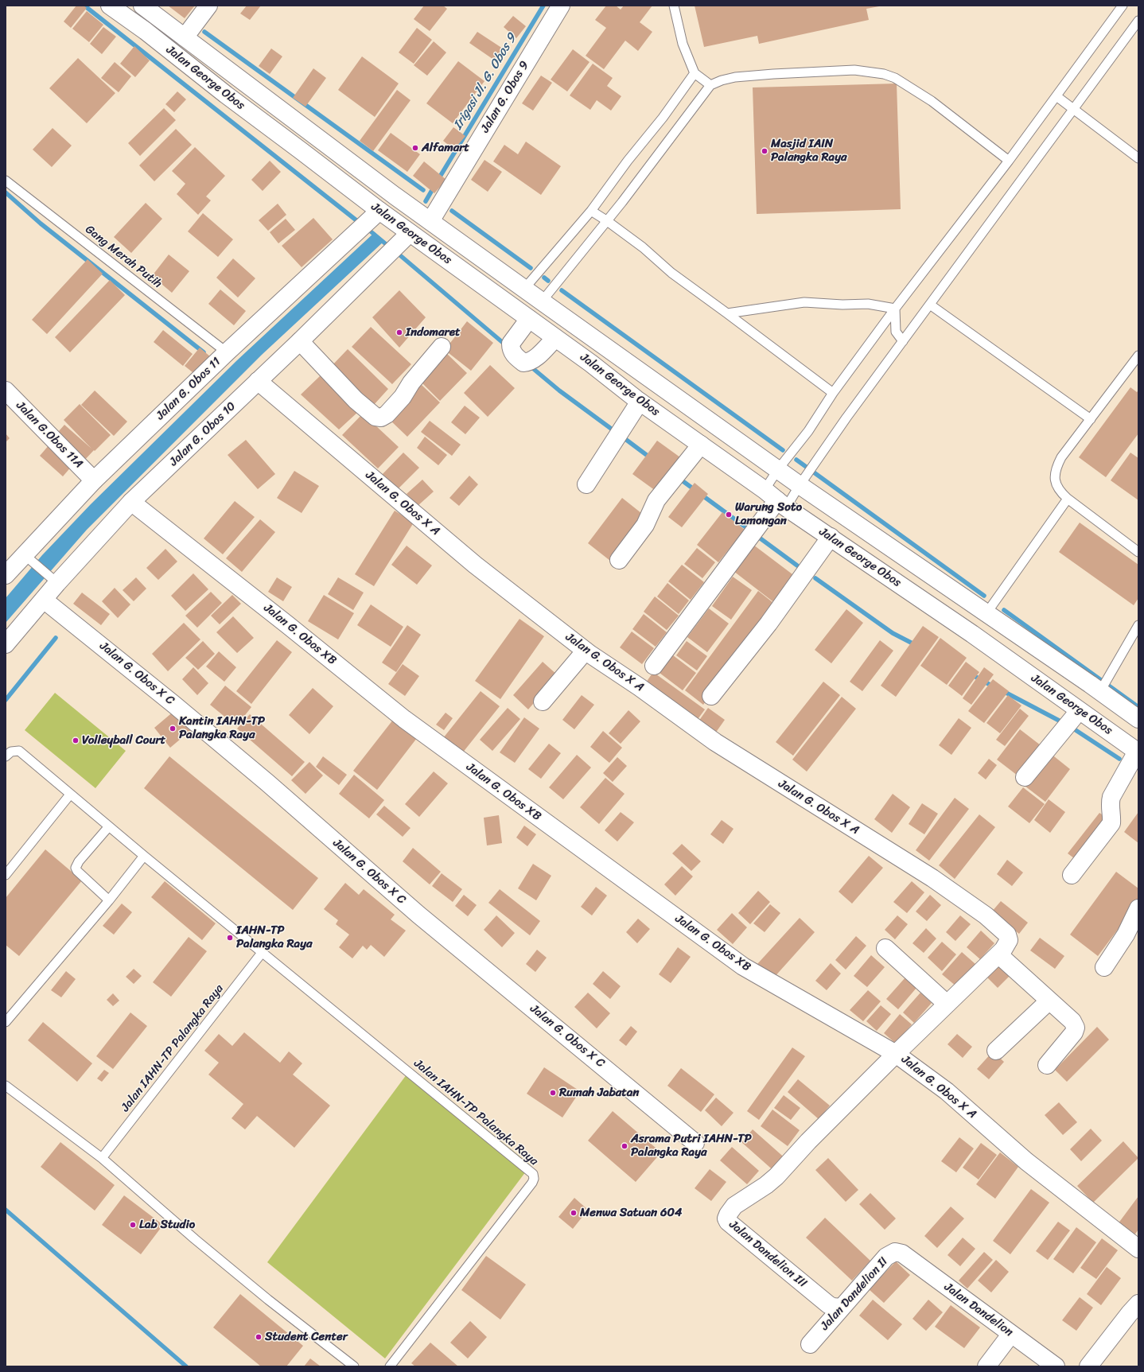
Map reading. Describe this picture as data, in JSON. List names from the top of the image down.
{
  "streets": {
    "street": [
      "Jalan George Obos",
      "Jalan G. Obos 9",
      "Jalan G. Obos 11",
      "Jalan G. Obos 10",
      "Jalan G.Obos 11A",
      "Jalan G. Obos X A",
      "Jalan G. Obos XB",
      "Jalan G. Obos X C",
      "Jalan Dandelion III",
      "Jalan Dandelion II",
      "Jalan Dandelion"
    ],
    "lane": ["Gang Merah Putih", "Jalan IAHN-TP Palangka Raya"]
  },
  "crossings": [
    ["Jalan George Obos", "Jalan G. Obos 9"],
    ["Jalan George Obos", "Jalan G. Obos 11"],
    ["Jalan George Obos", "Jalan G. Obos 10"],
    ["Gang Merah Putih", "Jalan G. Obos 11"],
    ["Jalan G. Obos 11", "Jalan G.Obos 11A"],
    ["Jalan G. Obos 10", "Jalan G. Obos X A"],
    ["Jalan G. Obos 10", "Jalan G. Obos XB"],
    ["Jalan G. Obos 10", "Jalan G. Obos X C"],
    ["Jalan G. Obos X A", "Jalan G. Obos XB"],
    ["Jalan G. Obos X A", "Jalan Dandelion III"],
    ["Jalan G. Obos XB", "Jalan Dandelion III"],
    ["Jalan Dandelion III", "Jalan Dandelion II"],
    ["Jalan Dandelion II", "Jalan Dandelion"]
  ],
  "water": ["Irigasi Jl. G. Obos 9"],
  "places": [
    "Alfamart",
    "Masjid IAIN Palangka Raya",
    "Indomaret",
    "Warung Soto Lamongan",
    "Kantin IAHN-TP Palangka Raya",
    "Volleyball Court",
    "IAHN-TP Palangka Raya",
    "Rumah Jabatan",
    "Asrama Putri IAHN-TP Palangka Raya",
    "Menwa Satuan 604",
    "Lab Studio",
    "Student Center"
  ]
}
